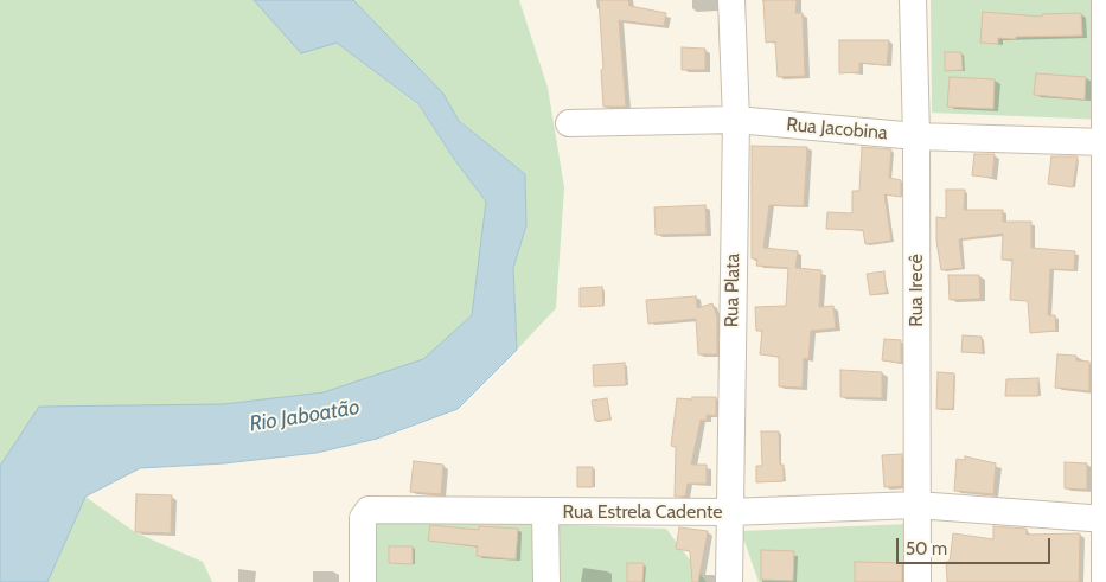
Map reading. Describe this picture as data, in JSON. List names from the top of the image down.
{
  "streets": {
    "street": [
      "Rua Jacobina",
      "Rua Plata",
      "Rua Irecê",
      "Rua Estrela Cadente"
    ]
  },
  "crossings": [
    ["Rua Jacobina", "Rua Plata"],
    ["Rua Jacobina", "Rua Irecê"],
    ["Rua Plata", "Rua Estrela Cadente"],
    ["Rua Irecê", "Rua Estrela Cadente"]
  ],
  "water": ["Rio Jaboatão"],
  "scale_bar": "50 m"
}
